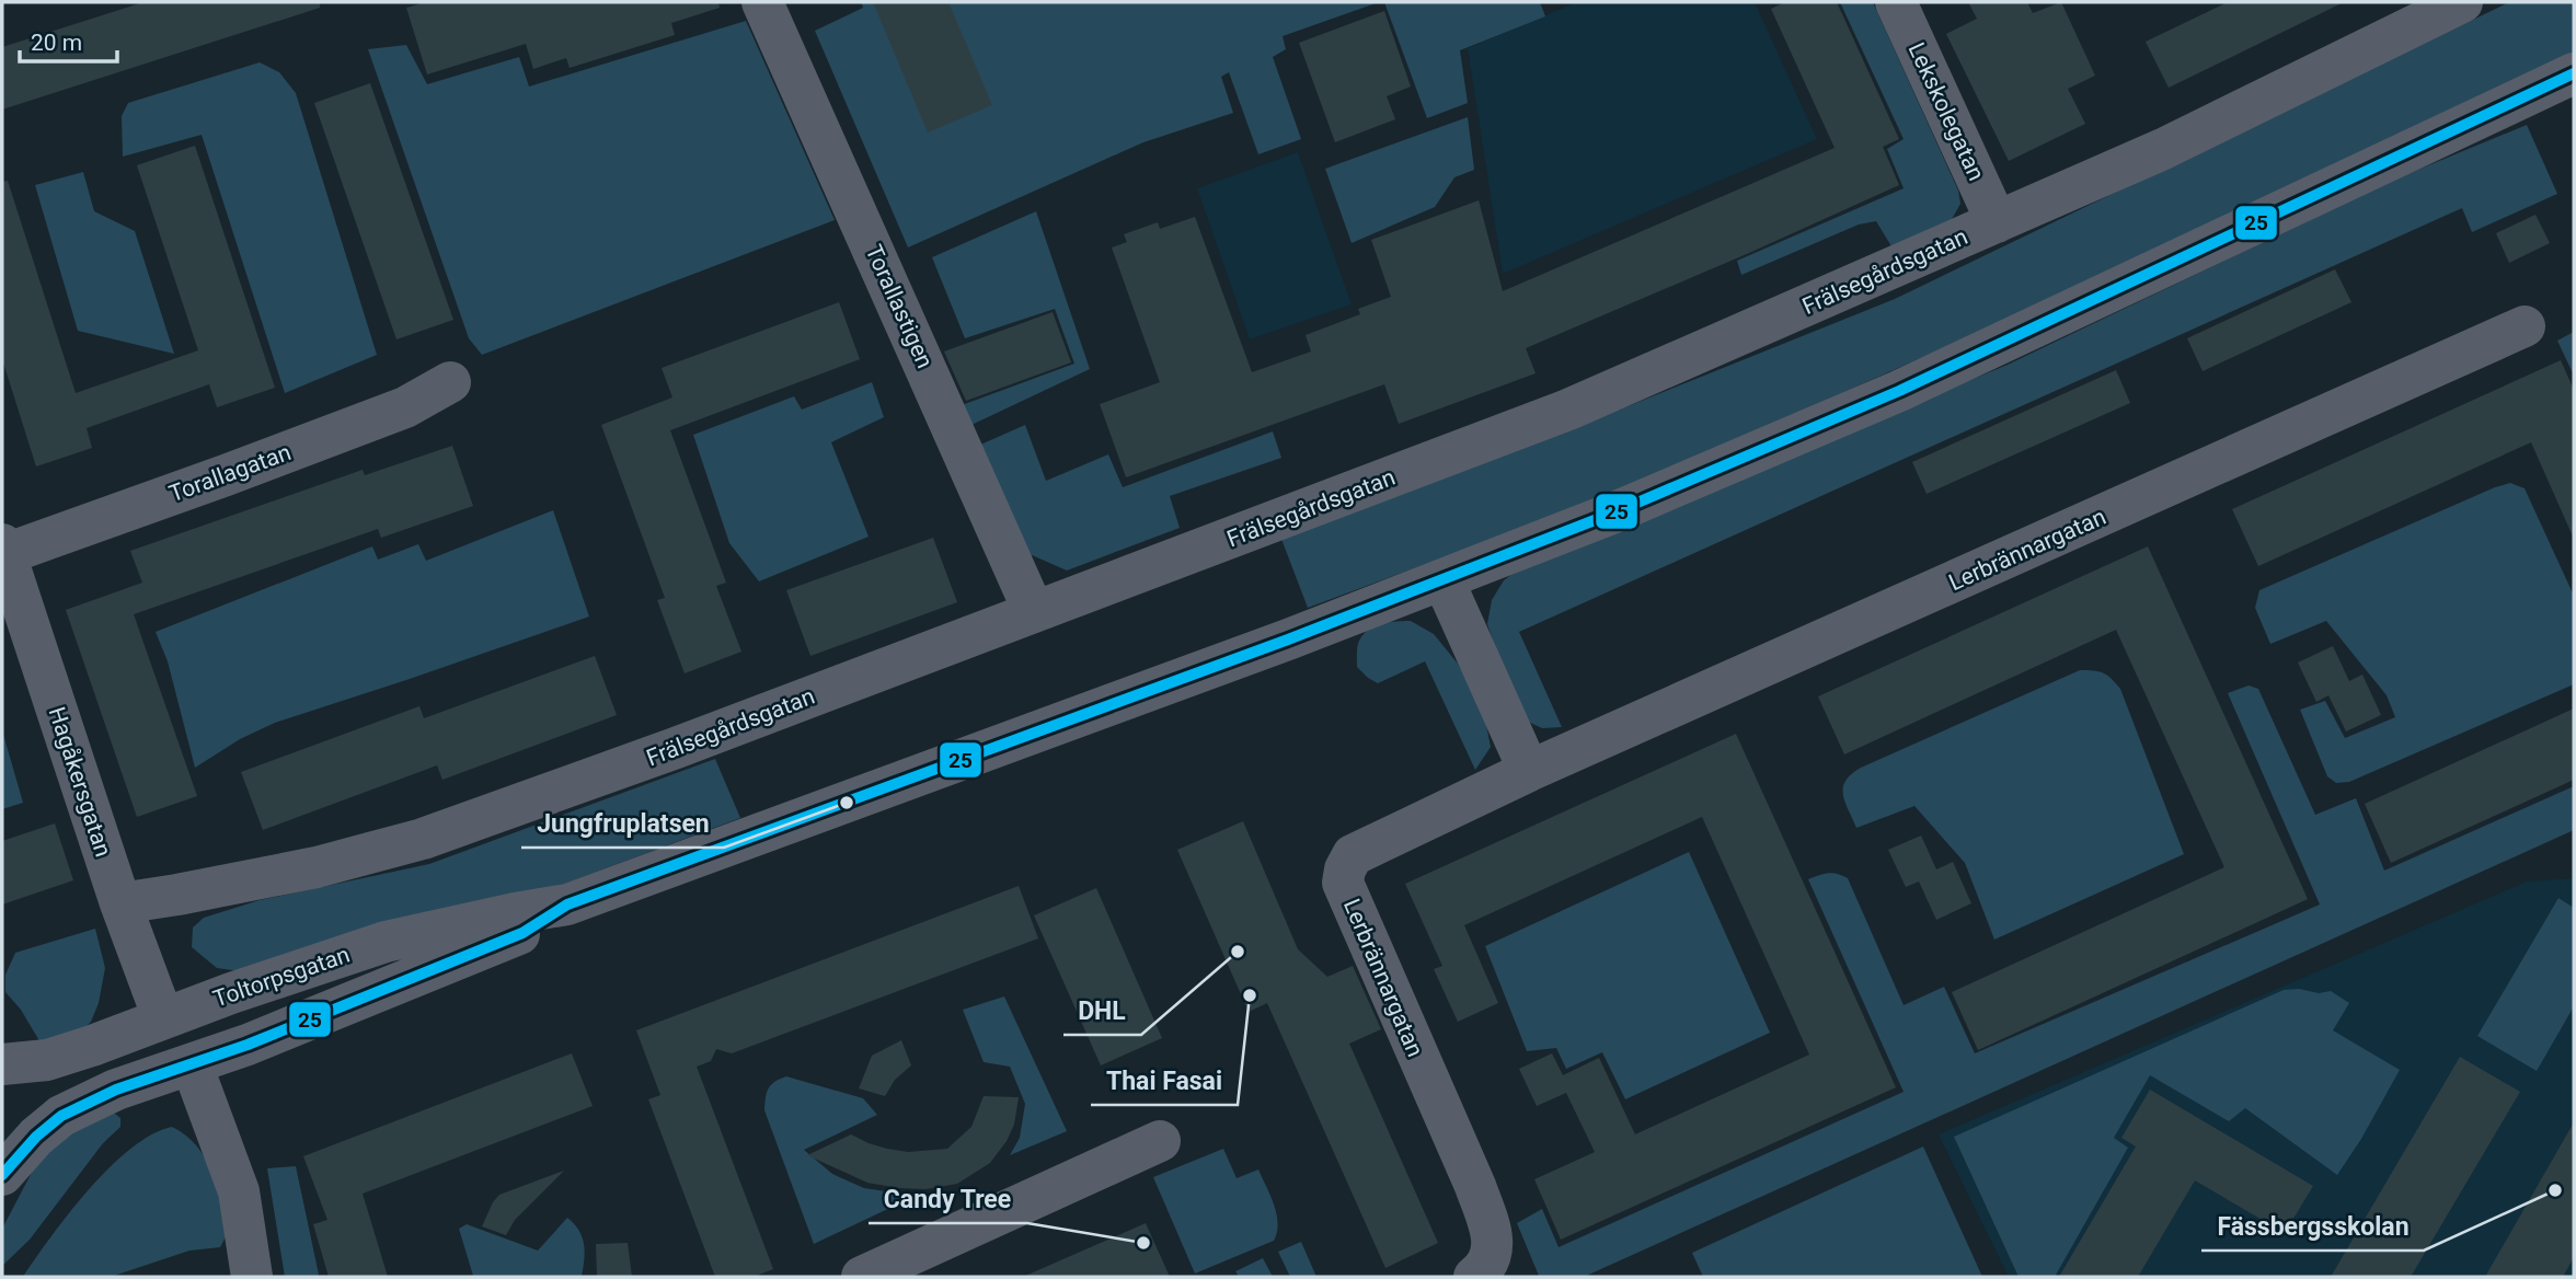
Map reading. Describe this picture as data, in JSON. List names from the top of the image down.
{
  "streets": {
    "street": [
      "Lekskolegatan",
      "Frälsegårdsgatan",
      "Torallastigen",
      "Torallagatan",
      "Lerbrännargatan",
      "Hagåkersgatan",
      "Toltorpsgatan"
    ]
  },
  "crossings": [
    ["Lekskolegatan", "Frälsegårdsgatan"],
    ["Frälsegårdsgatan", "Torallastigen"],
    ["Frälsegårdsgatan", "Hagåkersgatan"],
    ["Torallagatan", "Hagåkersgatan"],
    ["Hagåkersgatan", "Toltorpsgatan"]
  ],
  "places": [
    "Jungfruplatsen",
    "DHL",
    "Thai Fasai",
    "Fässbergsskolan",
    "Candy Tree"
  ],
  "lines": ["transit line 25"],
  "scale_bar": "20 m"
}
